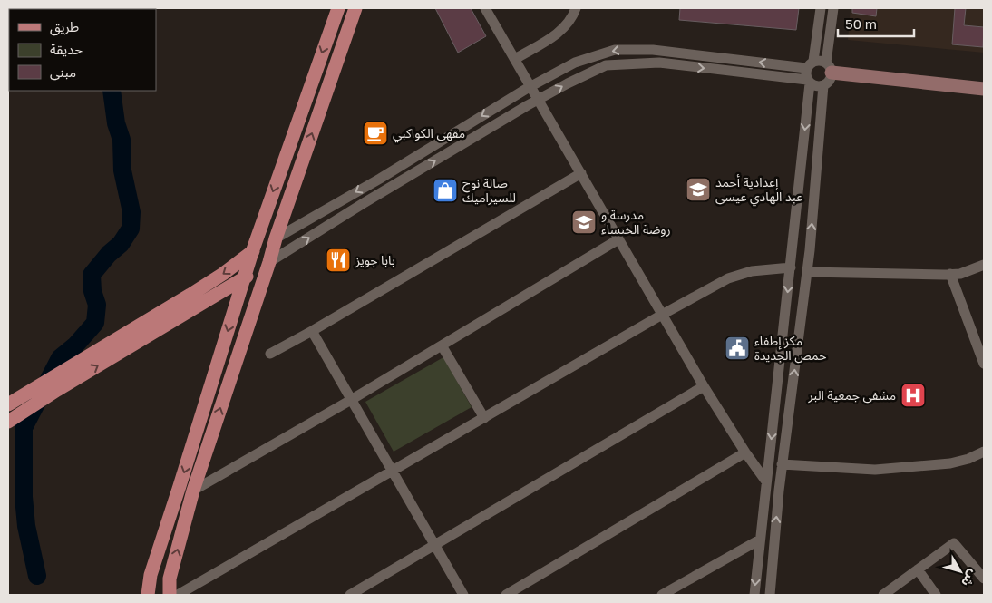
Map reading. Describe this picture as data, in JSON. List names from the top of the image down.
{
  "places": {
    "cafe": ["مقهى الكواكبي"],
    "school or university": ["إعدادية أحمد عبد الهادي عيسى", "مدرسة و روضة الخنساء"],
    "shop": ["صالة نوح للسيراميك"],
    "restaurant": ["بابا جويز"],
    "public building": ["مكز إطفاء حمص الجديدة"],
    "hospital": ["مشفى جمعية البر"]
  },
  "legend": ["طريق", "حديقة", "مبنى"],
  "scale_bar": "50 m",
  "north": "bottom right"
}
